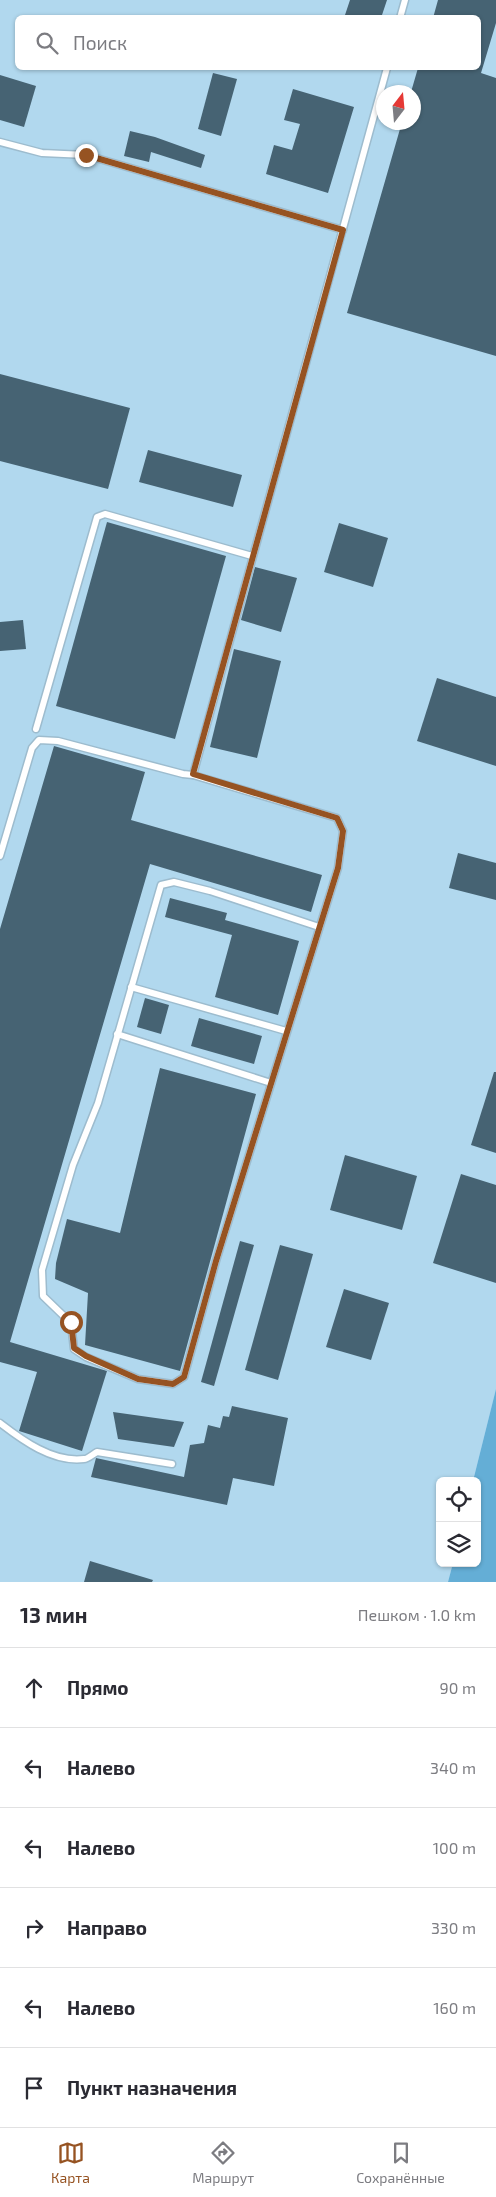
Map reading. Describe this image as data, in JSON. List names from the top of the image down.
{
  "north": "top",
  "page": {
    "search": "Поиск",
    "heading": ["13 мин", "Пешком · 1.0 km"],
    "list": [
      ["Прямо", "90 m"],
      ["Налево", "340 m"],
      ["Налево", "100 m"],
      ["Направо", "330 m"],
      ["Налево", "160 m"],
      "Пункт назначения"
    ],
    "nav": ["Карта", "Маршрут", "Сохранённые"]
  }
}
